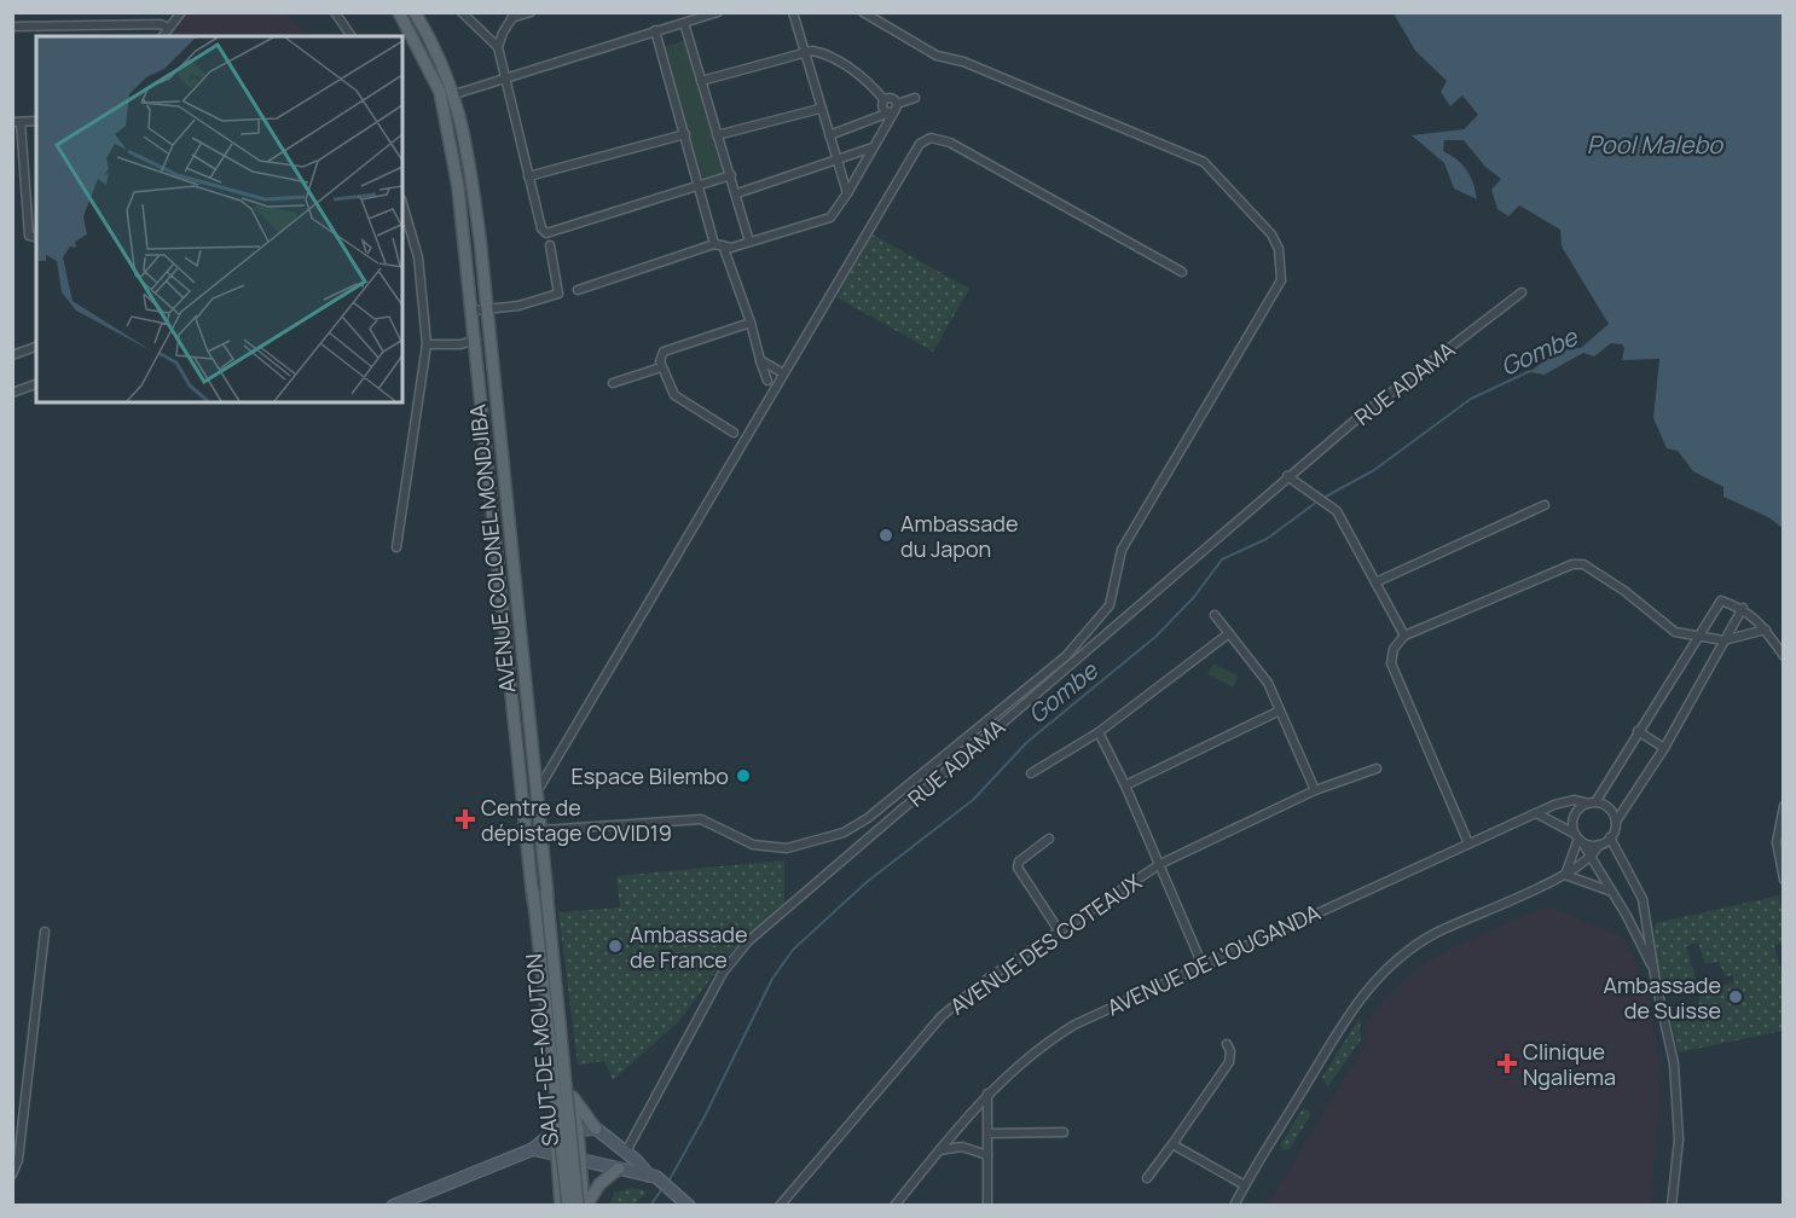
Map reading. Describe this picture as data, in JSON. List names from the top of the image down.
{
  "streets": {
    "main road": ["AVENUE COLONEL MONDJIBA", "SAUT-DE-MOUTON"],
    "street": ["RUE ADAMA", "AVENUE DES COTEAUX", "AVENUE DE L’OUGANDA"]
  },
  "crossings": [
    ["AVENUE COLONEL MONDJIBA", "SAUT-DE-MOUTON"]
  ],
  "water": ["Pool Malebo", "Gombe"],
  "places": {
    "other": [
      "Ambassade du Japon",
      "Espace Bilembo",
      "Ambassade de France",
      "Ambassade de Suisse"
    ],
    "health": ["Centre de dépistage COVID19", "Clinique Ngaliema"]
  }
}
